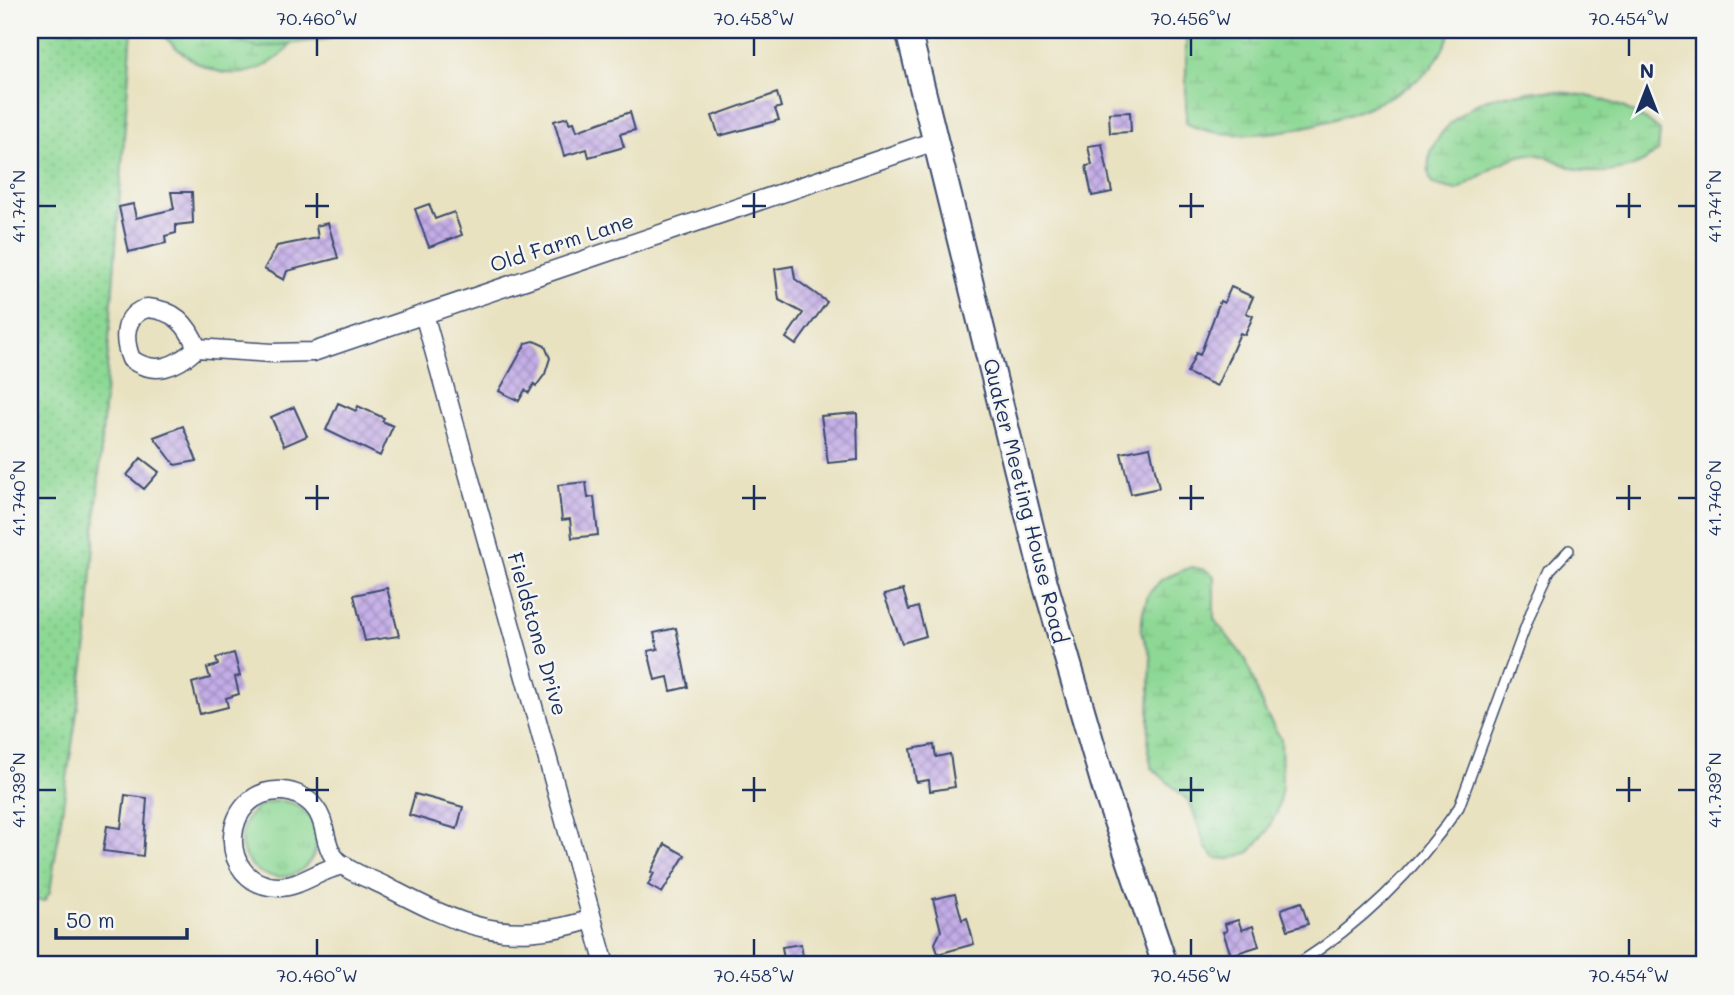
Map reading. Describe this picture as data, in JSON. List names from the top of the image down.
{
  "streets": {
    "main road": ["Quaker Meeting House Road"],
    "street": ["Old Farm Lane", "Fieldstone Drive"]
  },
  "crossings": [
    ["Old Farm Lane", "Quaker Meeting House Road"],
    ["Old Farm Lane", "Fieldstone Drive"]
  ],
  "scale_bar": "50 m",
  "north": "top",
  "coordinates": [
    "70.460°W",
    "70.458°W",
    "70.456°W",
    "70.454°W",
    "41.741°N",
    "41.740°N",
    "41.739°N"
  ]
}
